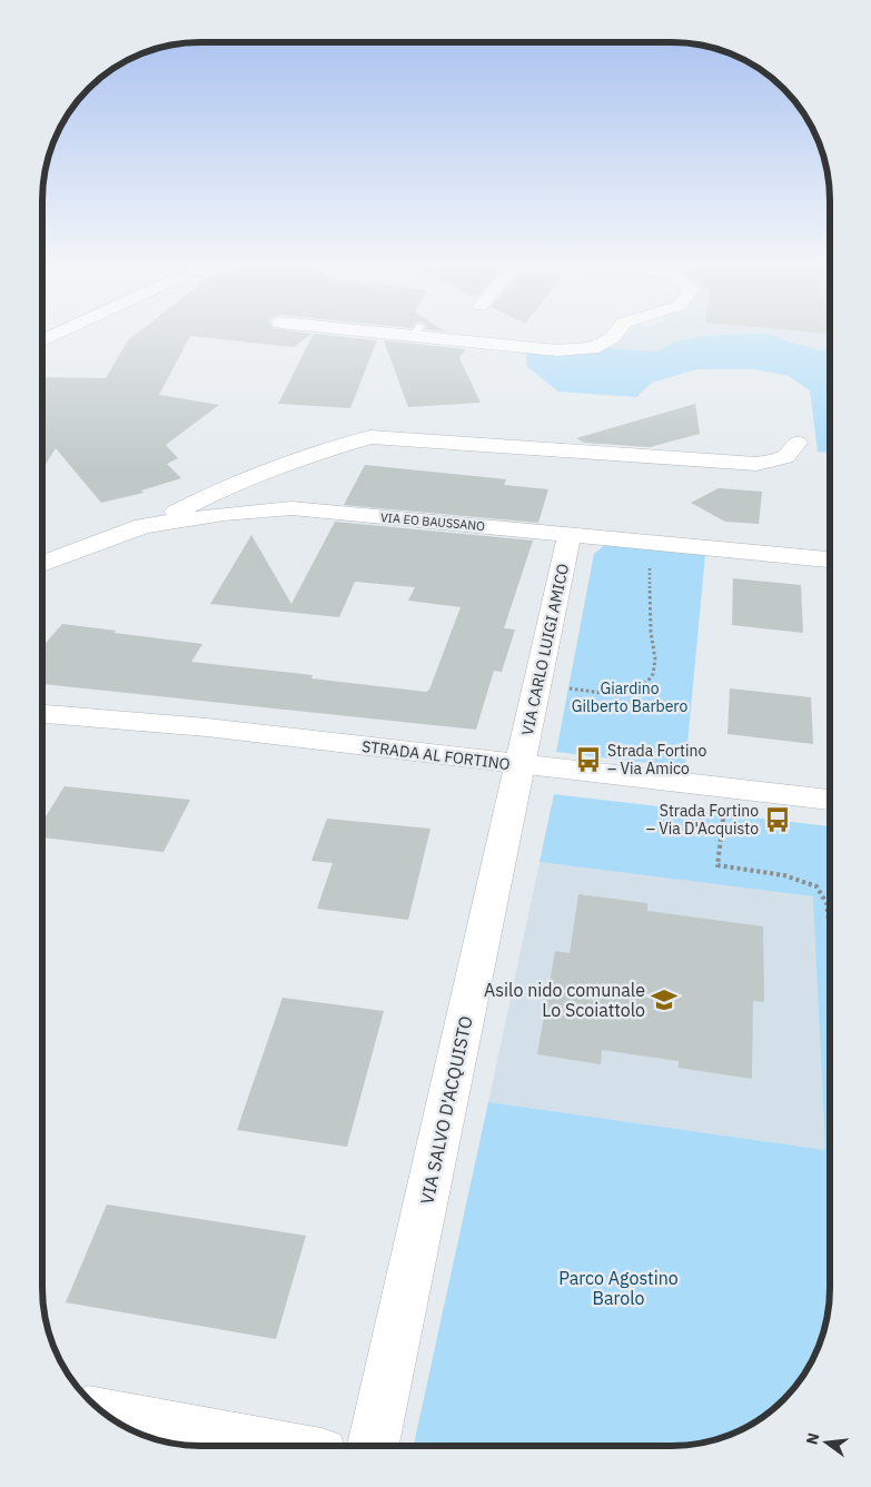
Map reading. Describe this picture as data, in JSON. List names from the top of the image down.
{
  "streets": {
    "street": [
      "VIA EO BAUSSANO",
      "VIA CARLO LUIGI AMICO",
      "STRADA AL FORTINO",
      "VIA SALVO D'ACQUISTO"
    ]
  },
  "crossings": [
    ["VIA EO BAUSSANO", "VIA CARLO LUIGI AMICO"],
    ["VIA CARLO LUIGI AMICO", "STRADA AL FORTINO"],
    ["VIA CARLO LUIGI AMICO", "VIA SALVO D'ACQUISTO"],
    ["STRADA AL FORTINO", "VIA SALVO D'ACQUISTO"]
  ],
  "parks": ["Giardino Gilberto Barbero", "Parco Agostino Barolo"],
  "places": {
    "bus stop": ["Strada Fortino – Via Amico", "Strada Fortino – Via D'Acquisto"],
    "school or university": ["Asilo nido comunale Lo Scoiattolo"]
  },
  "north": "left"
}
